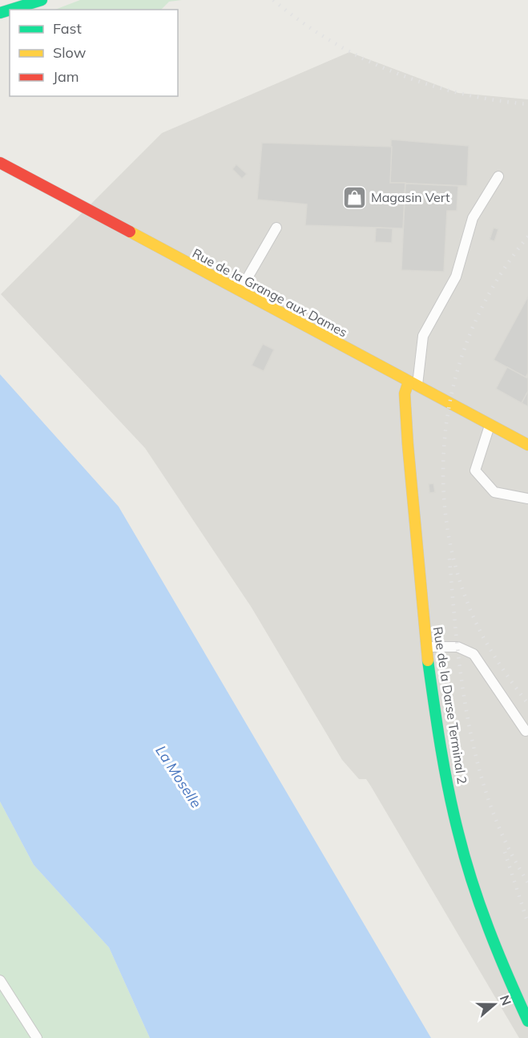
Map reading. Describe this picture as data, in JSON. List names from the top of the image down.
{
  "streets": {
    "main road": ["Rue de la Grange aux Dames", "Rue de la Darse Terminal 2"]
  },
  "crossings": [
    ["Rue de la Grange aux Dames", "Rue de la Darse Terminal 2"]
  ],
  "water": ["La Moselle"],
  "places": {
    "shop": ["Magasin Vert"]
  },
  "legend": ["Fast", "Slow", "Jam"],
  "north": "right"
}
